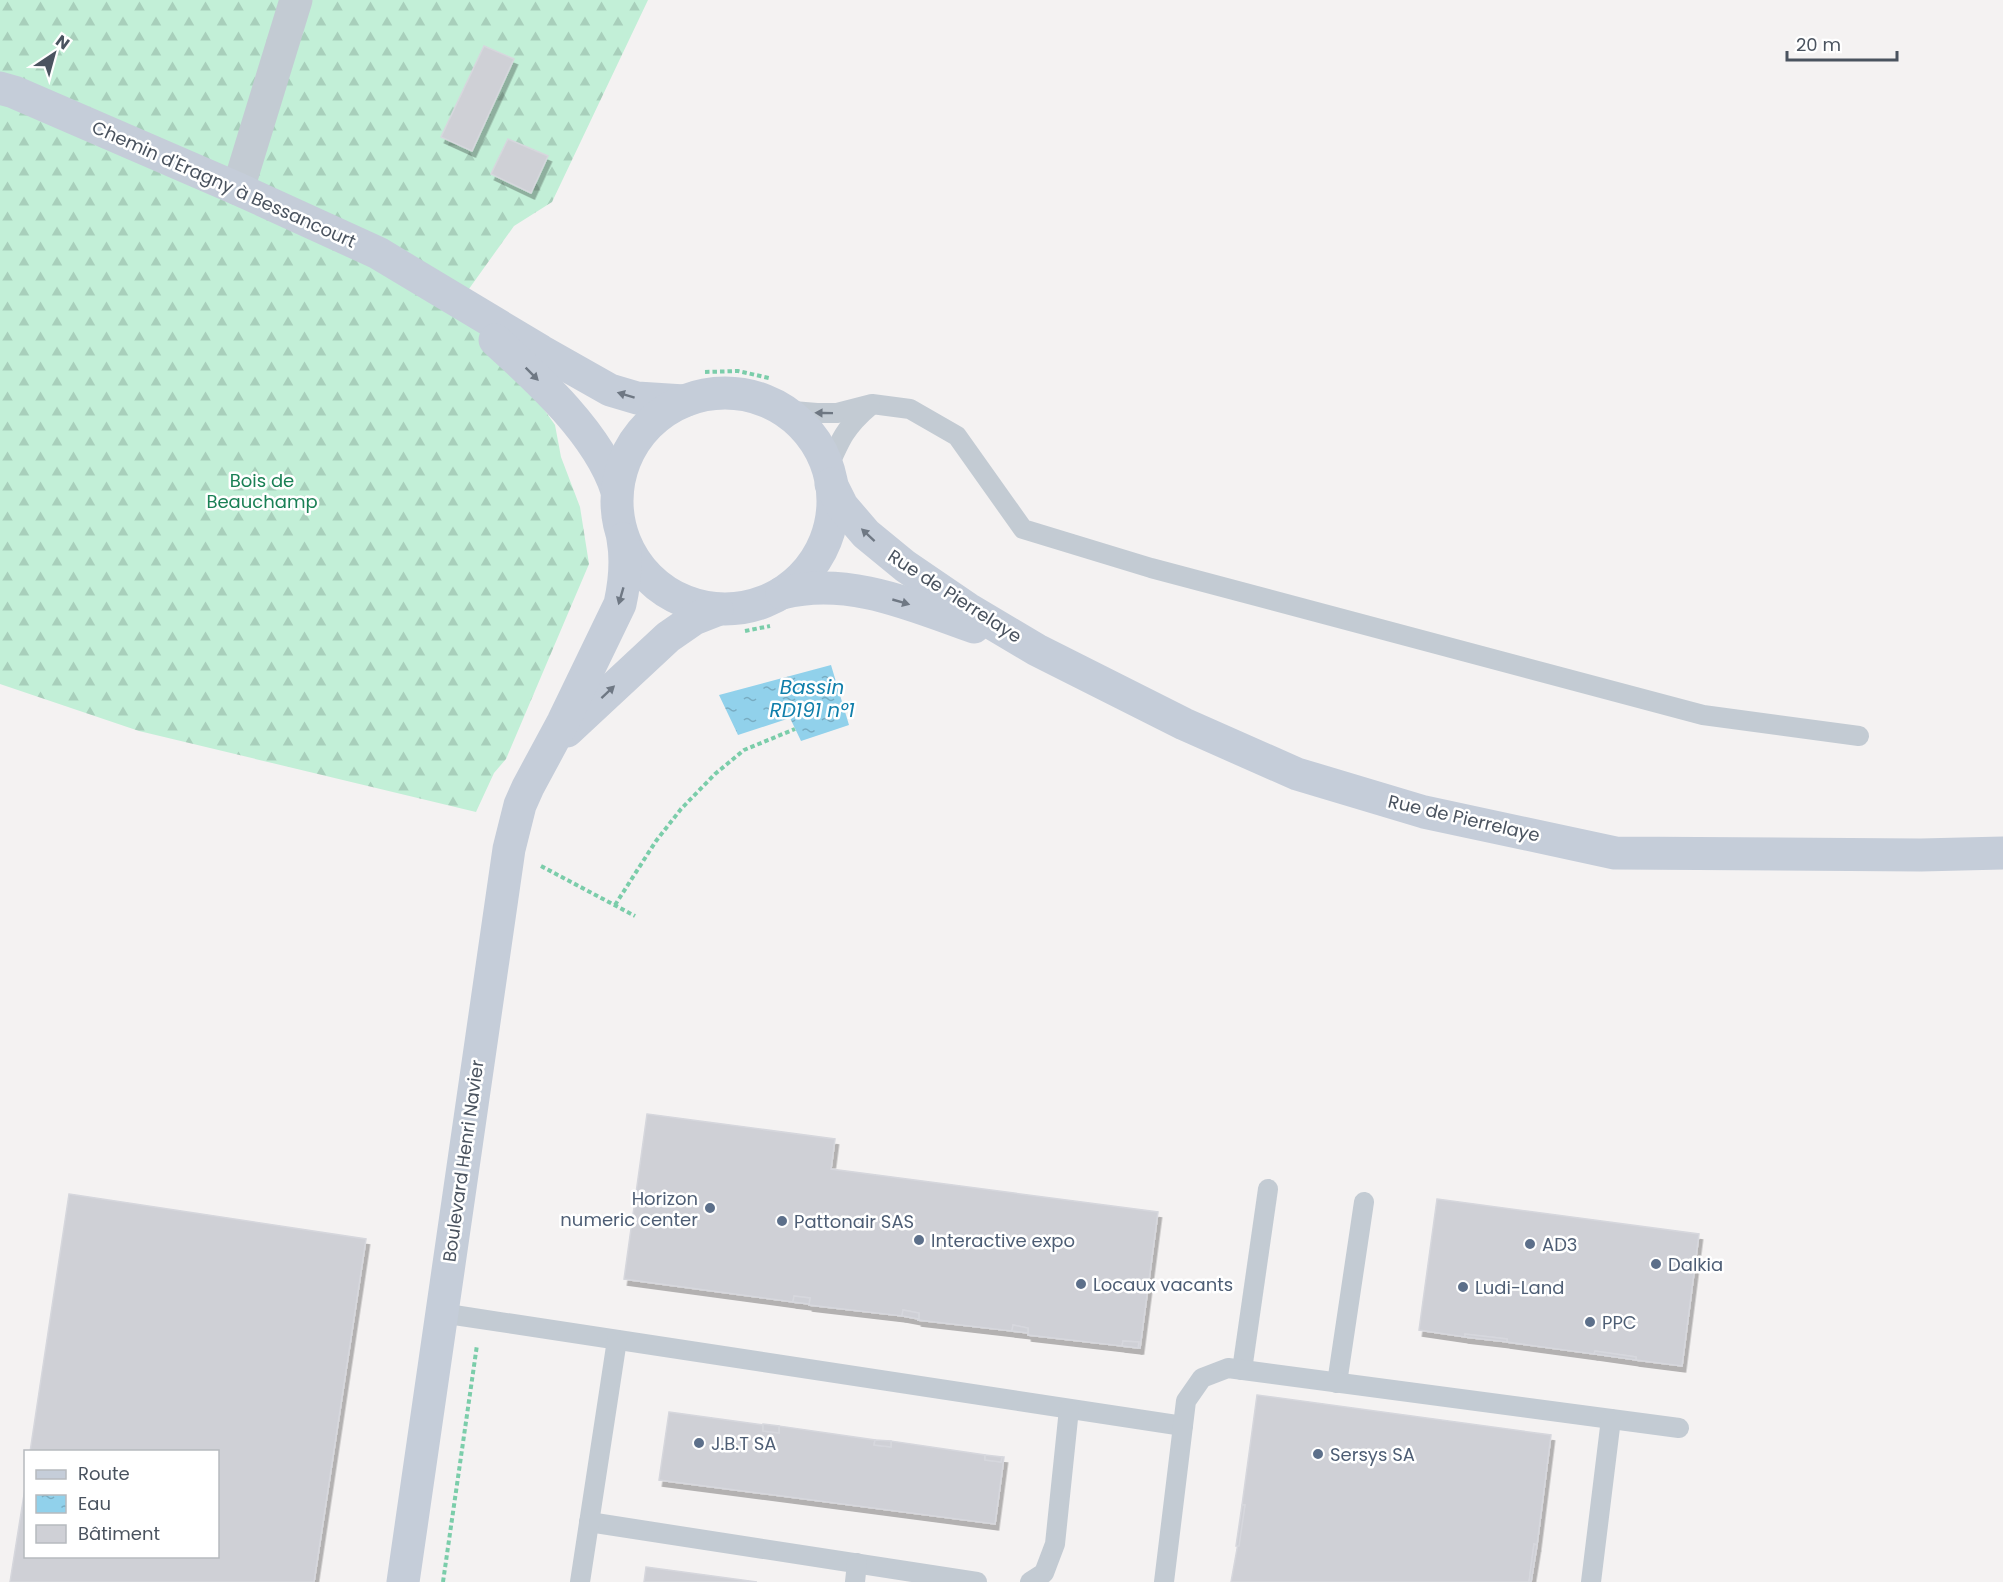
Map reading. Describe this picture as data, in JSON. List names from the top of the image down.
{
  "streets": {
    "main road": ["Chemin d'Eragny à Bessancourt", "Rue de Pierrelaye", "Boulevard Henri Navier"]
  },
  "crossings": [
    ["Chemin d'Eragny à Bessancourt", "Rue de Pierrelaye"]
  ],
  "water": ["Bassin RD191 n°1"],
  "parks": ["Bois de Beauchamp"],
  "places": [
    "Horizon numeric center",
    "Pattonair SAS",
    "Interactive expo",
    "AD3",
    "Dalkia",
    "Locaux vacants",
    "Ludi-Land",
    "PPC",
    "J.B.T SA",
    "Sersys SA"
  ],
  "legend": ["Route", "Eau", "Bâtiment"],
  "scale_bar": "20 m",
  "north": "top right"
}
